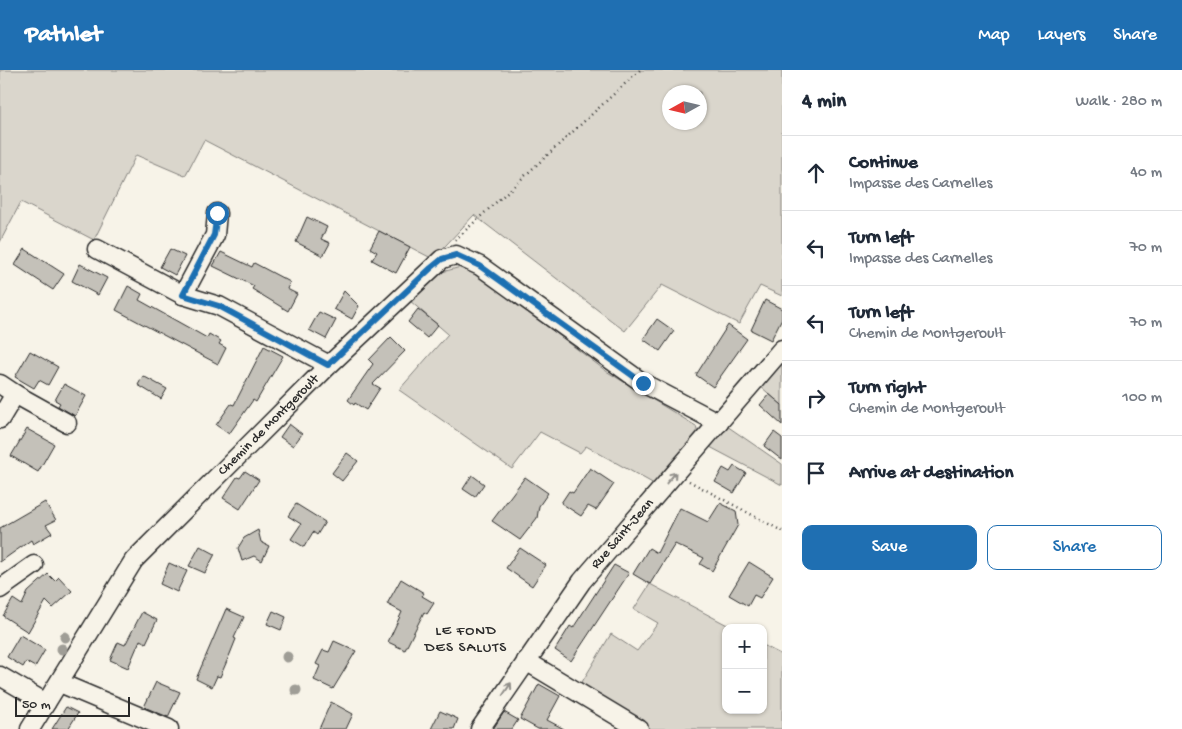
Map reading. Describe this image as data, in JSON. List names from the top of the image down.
{
  "streets": {
    "street": ["Chemin de Montgeroult", "Rue Saint-Jean"]
  },
  "one_way": ["Rue Saint-Jean"],
  "districts": ["LE FOND DES SALUTS"],
  "scale_bar": "50 m",
  "north": "left",
  "page": {
    "header": "Pathlet",
    "nav": ["Map", "Layers", "Share"],
    "heading": ["4 min", "Walk · 280 m"],
    "list": [
      ["Continue", "Impasse des Carnelles", "40 m"],
      ["Turn left", "Impasse des Carnelles", "70 m"],
      ["Turn left", "Chemin de Montgeroult", "70 m"],
      ["Turn right", "Chemin de Montgeroult", "100 m"],
      "Arrive at destination"
    ],
    "buttons": ["Save", "Share"],
    "map_buttons": ["+", "−"],
    "scale": "50 m"
  }
}
